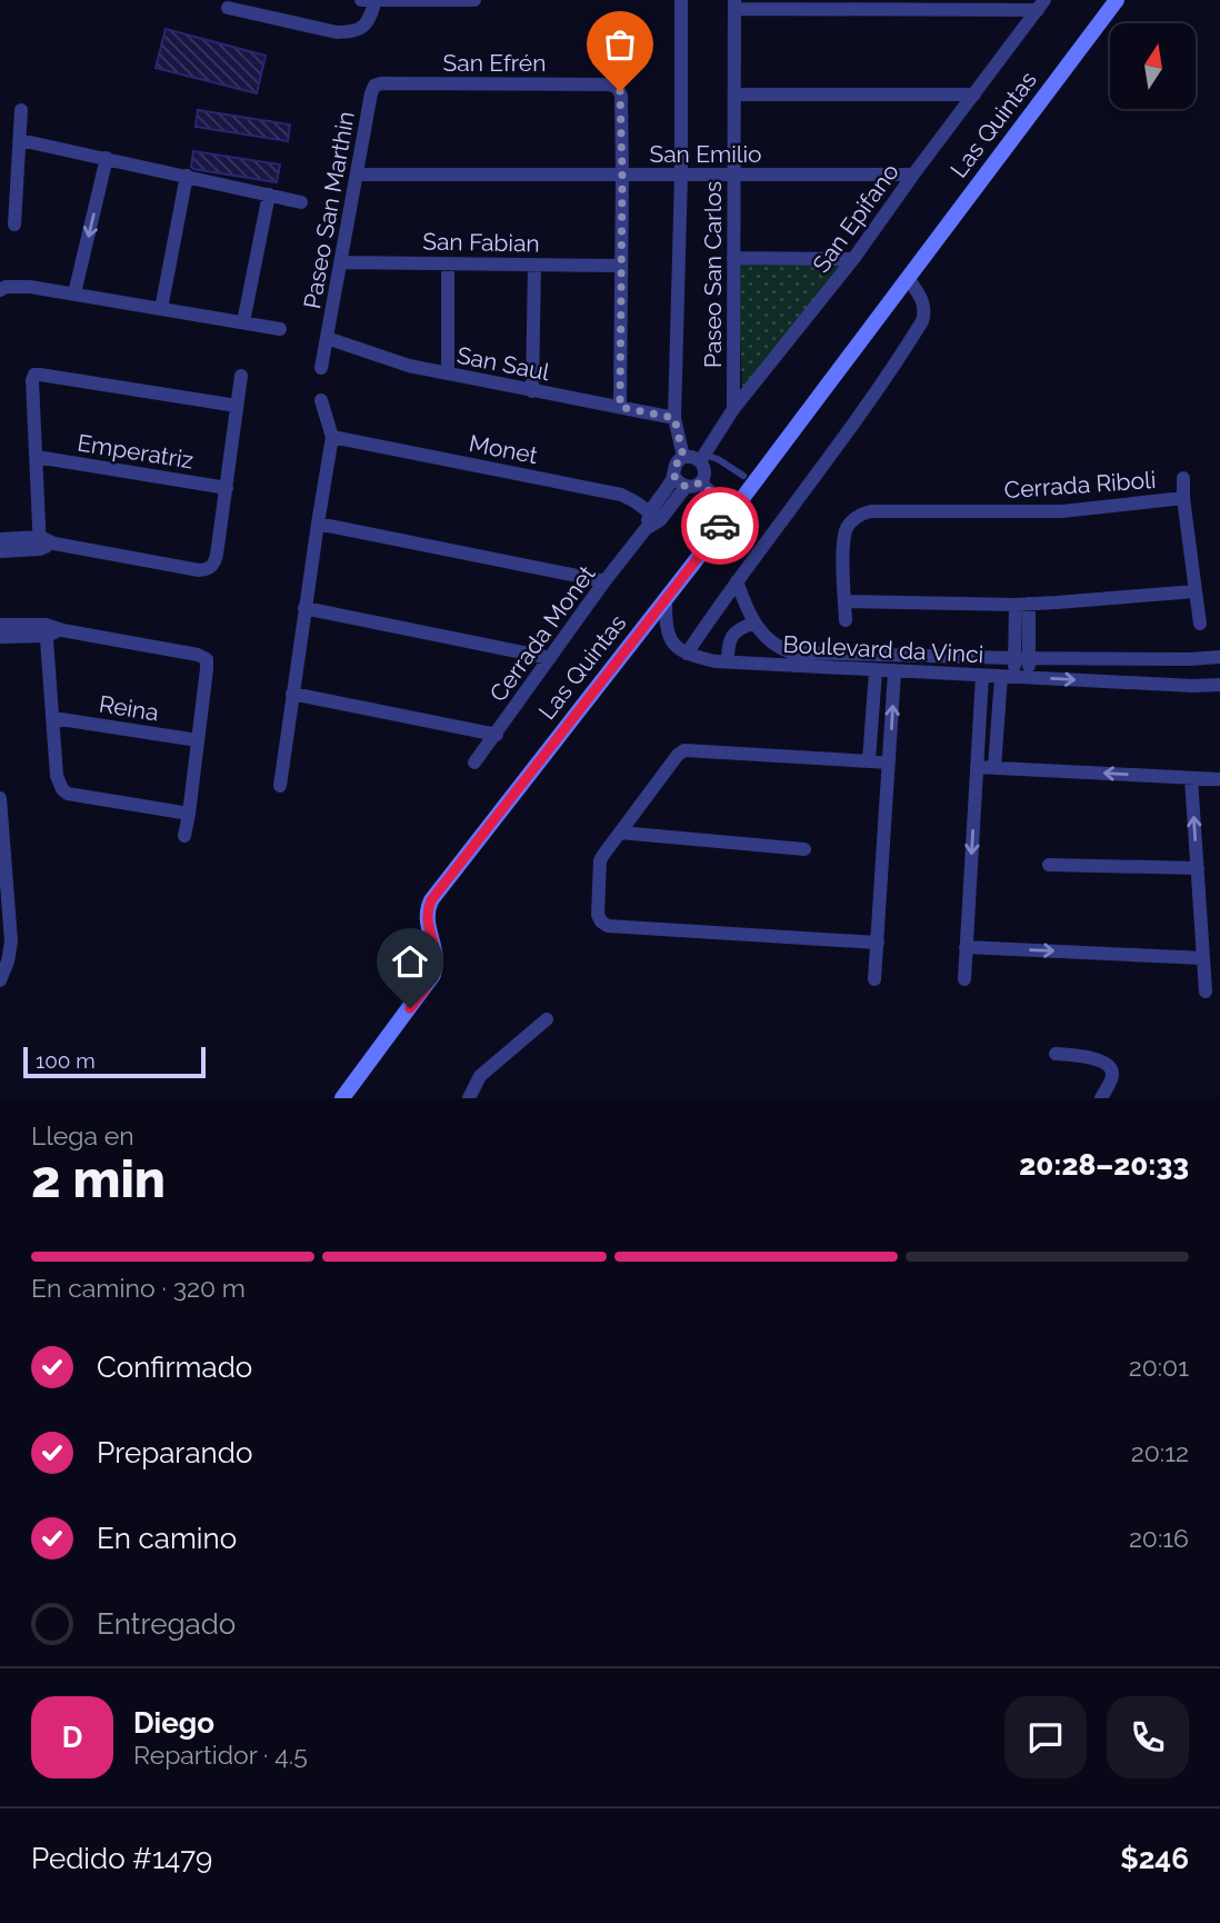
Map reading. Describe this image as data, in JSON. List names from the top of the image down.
{
  "streets": {
    "street": [
      "San Efrén",
      "Las Quintas",
      "San Emilio",
      "Paseo San Marthin",
      "San Epifano",
      "San Fabian",
      "Paseo San Carlos",
      "San Saul",
      "Monet",
      "Emperatriz",
      "Cerrada Riboli",
      "Cerrada Monet",
      "Boulevard da Vinci",
      "Reina"
    ]
  },
  "crossings": [
    ["San Efrén", "San Emilio"],
    ["San Efrén", "Paseo San Marthin"],
    ["San Emilio", "Paseo San Marthin"],
    ["San Emilio", "San Epifano"],
    ["San Emilio", "Paseo San Carlos"],
    ["Paseo San Marthin", "San Fabian"],
    ["Paseo San Marthin", "San Saul"],
    ["San Epifano", "Paseo San Carlos"],
    ["Monet", "Cerrada Monet"]
  ],
  "scale_bar": "100 m",
  "north": "top",
  "page": {
    "scale": "100 m",
    "heading": ["2 min", "Llega en", "20:28–20:33"],
    "panel": [
      "Diego",
      "Repartidor · 4.5",
      "Pedido #1479",
      "$246"
    ],
    "bar": "En camino · 320 m",
    "list": [
      ["Confirmado", "20:01"],
      ["Preparando", "20:12"],
      ["En camino", "20:16"],
      "Entregado"
    ],
    "round": "D"
  }
}
